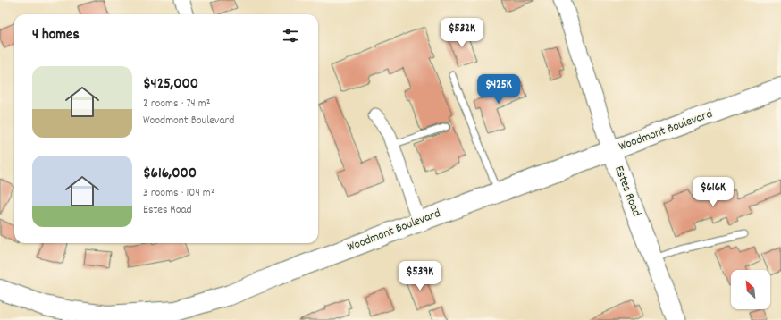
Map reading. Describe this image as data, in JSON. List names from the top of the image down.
{
  "streets": {
    "main road": ["Woodmont Boulevard", "Estes Road"]
  },
  "crossings": [
    ["Woodmont Boulevard", "Estes Road"]
  ],
  "north": "top left",
  "page": {
    "heading": "4 homes",
    "price": [
      "$532K",
      "$425K",
      "$616K",
      "$539K"
    ],
    "list": [
      {
        "name": "$425,000",
        "note": "2 rooms · 74 m² · Woodmont Boulevard"
      },
      {
        "name": "$616,000",
        "note": "3 rooms · 104 m² · Estes Road"
      }
    ]
  }
}
